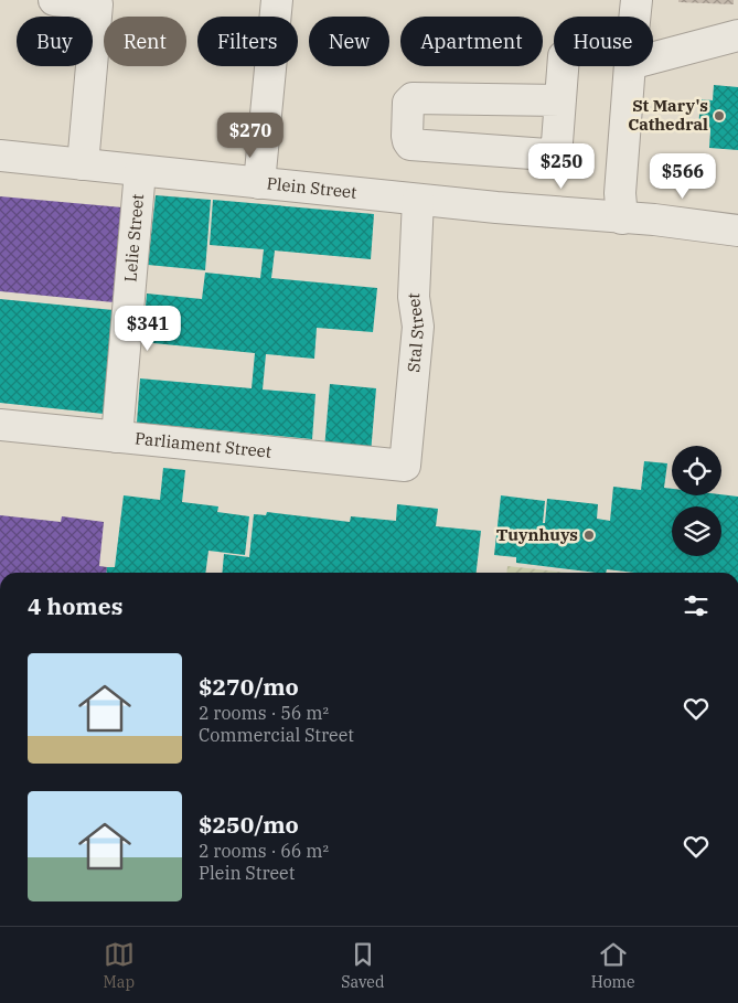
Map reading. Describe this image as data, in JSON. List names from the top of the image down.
{
  "streets": {
    "street": [
      "Plein Street",
      "Lelie Street",
      "Stal Street",
      "Parliament Street"
    ]
  },
  "crossings": [
    ["Plein Street", "Lelie Street"],
    ["Plein Street", "Stal Street"],
    ["Lelie Street", "Parliament Street"],
    ["Stal Street", "Parliament Street"]
  ],
  "places": ["St Mary's Cathedral", "Tuynhuys"],
  "page": {
    "chip": [
      "Buy",
      "Rent",
      "Filters",
      "New",
      "Apartment",
      "House"
    ],
    "price": [
      "$270",
      "$250",
      "$566",
      "$341"
    ],
    "heading": "4 homes",
    "list": [
      {
        "name": "$270/mo",
        "note": "2 rooms · 56 m² · Commercial Street"
      },
      {
        "name": "$250/mo",
        "note": "2 rooms · 66 m² · Plein Street"
      }
    ],
    "tabs": ["Map", "Saved", "Home"]
  }
}
